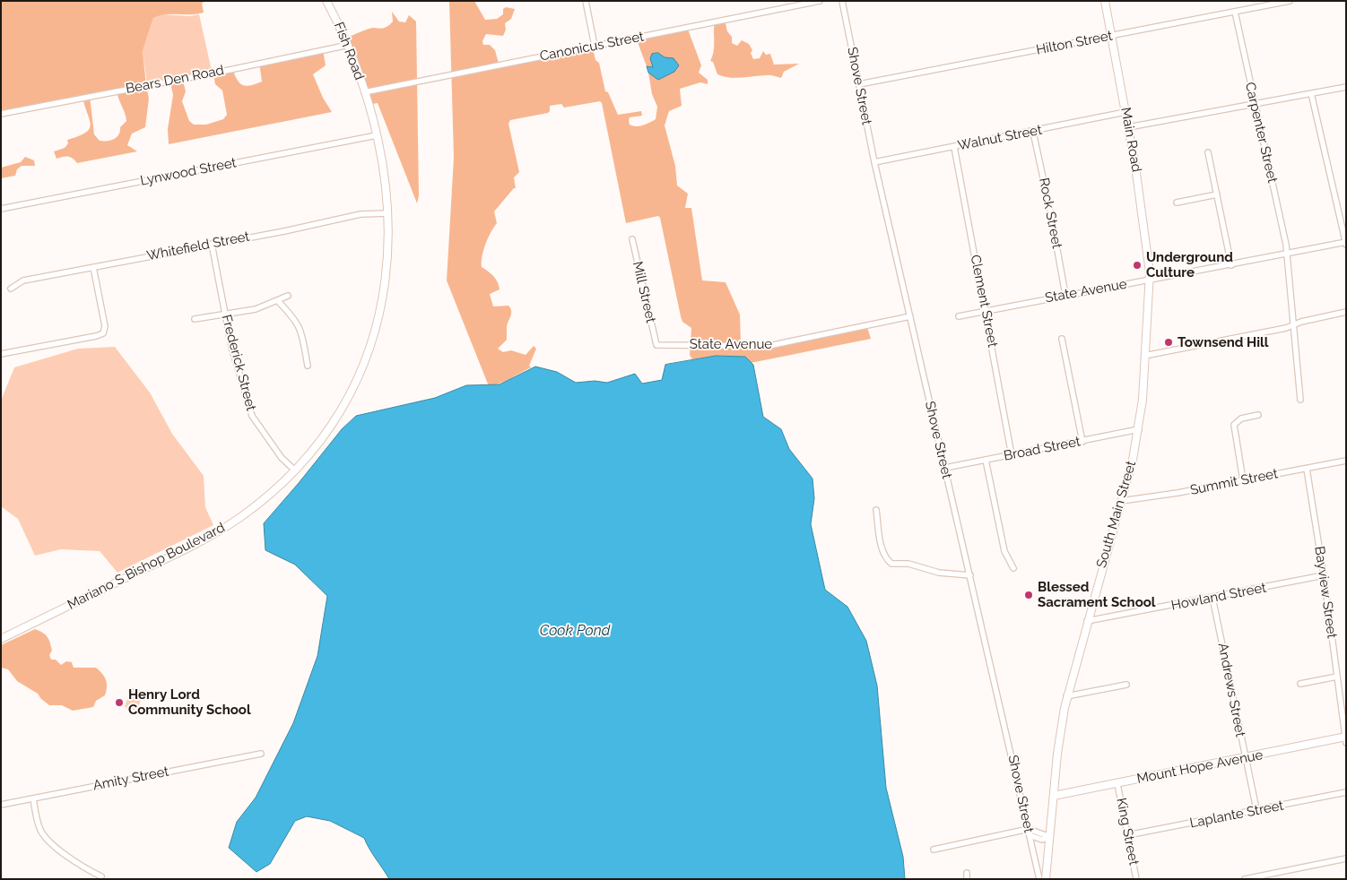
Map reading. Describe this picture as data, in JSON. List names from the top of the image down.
{
  "streets": {
    "main road": [
      "Fish Road",
      "Main Road",
      "South Main Street",
      "Mariano S Bishop Boulevard",
      "Mount Hope Avenue"
    ],
    "street": [
      "Hilton Street",
      "Canonicus Street",
      "Bears Den Road",
      "Shove Street",
      "Carpenter Street",
      "Walnut Street",
      "Lynwood Street",
      "Rock Street",
      "Whitefield Street",
      "State Avenue",
      "Mill Street",
      "Clement Street",
      "Frederick Street",
      "Broad Street",
      "Summit Street",
      "Bayview Street",
      "Howland Street",
      "Andrews Street",
      "Amity Street",
      "Laplante Street",
      "King Street"
    ]
  },
  "crossings": [
    ["Hilton Street", "Shove Street"],
    ["Hilton Street", "Carpenter Street"],
    ["Hilton Street", "Main Road"],
    ["Canonicus Street", "Fish Road"],
    ["Fish Road", "Bears Den Road"],
    ["Fish Road", "Lynwood Street"],
    ["Fish Road", "Mariano S Bishop Boulevard"],
    ["Shove Street", "Walnut Street"],
    ["Shove Street", "State Avenue"],
    ["Shove Street", "Broad Street"],
    ["Carpenter Street", "State Avenue"],
    ["Walnut Street", "Main Road"],
    ["Walnut Street", "Rock Street"],
    ["Walnut Street", "Clement Street"],
    ["Main Road", "State Avenue"],
    ["Main Road", "South Main Street"],
    ["Lynwood Street", "Mariano S Bishop Boulevard"],
    ["Rock Street", "State Avenue"],
    ["Whitefield Street", "Frederick Street"],
    ["Whitefield Street", "Mariano S Bishop Boulevard"],
    ["State Avenue", "Mill Street"],
    ["State Avenue", "Clement Street"],
    ["State Avenue", "South Main Street"],
    ["Clement Street", "Broad Street"],
    ["Frederick Street", "Mariano S Bishop Boulevard"],
    ["Broad Street", "South Main Street"],
    ["Summit Street", "South Main Street"],
    ["Summit Street", "Bayview Street"],
    ["South Main Street", "Howland Street"],
    ["South Main Street", "Mount Hope Avenue"],
    ["Bayview Street", "Howland Street"],
    ["Bayview Street", "Mount Hope Avenue"],
    ["Howland Street", "Andrews Street"],
    ["Andrews Street", "Mount Hope Avenue"],
    ["Andrews Street", "Laplante Street"],
    ["Mount Hope Avenue", "King Street"],
    ["Laplante Street", "King Street"]
  ],
  "water": ["Cook Pond"],
  "places": [
    "Underground Culture",
    "Townsend Hill",
    "Blessed Sacrament School",
    "Henry Lord Community School"
  ]
}
